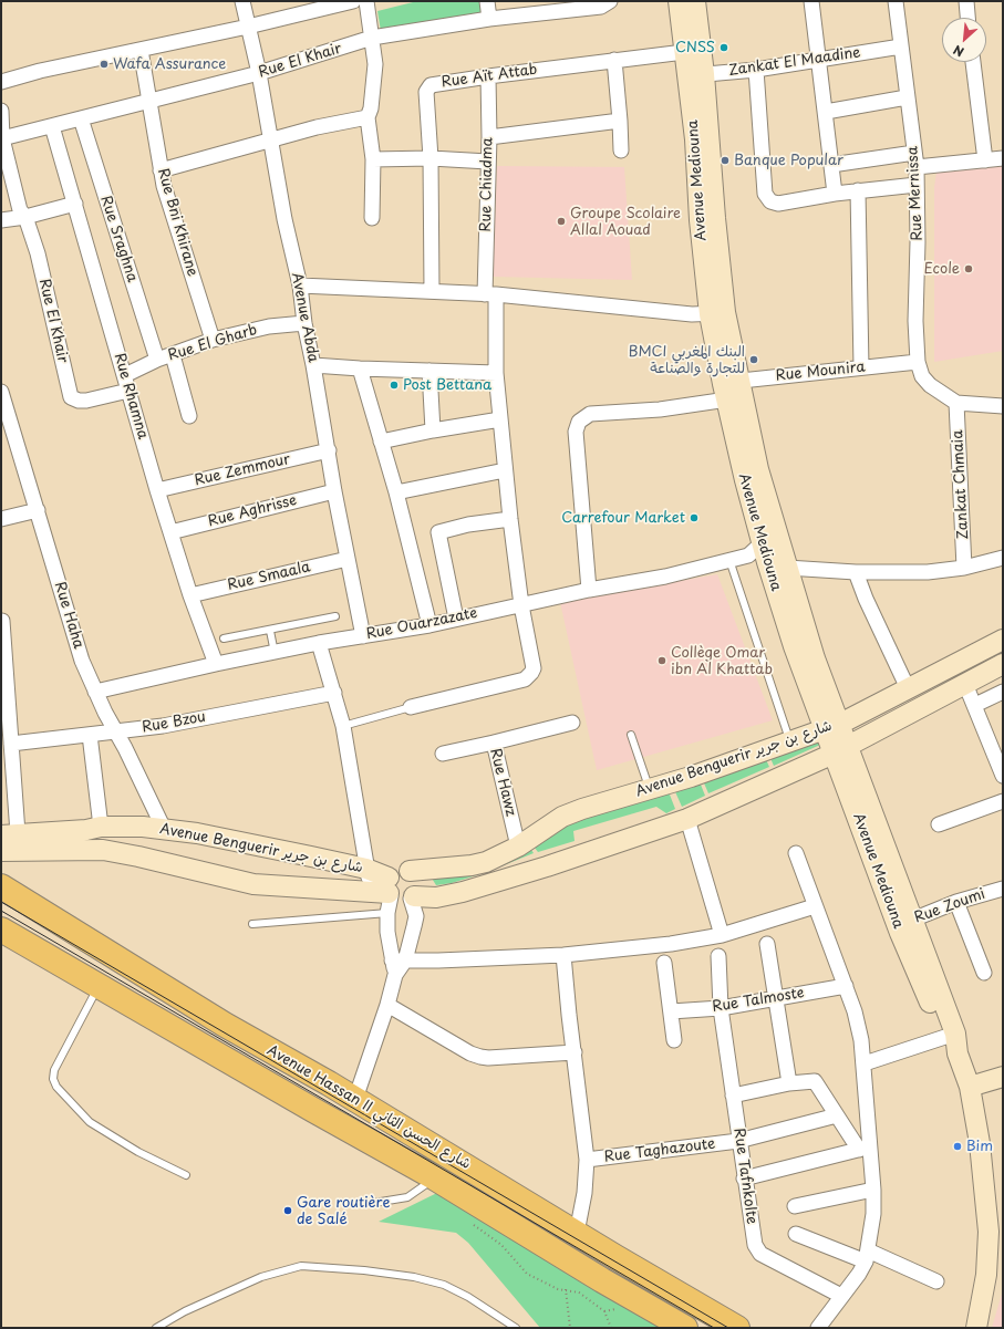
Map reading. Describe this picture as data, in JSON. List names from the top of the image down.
{
  "streets": {
    "highway": ["Avenue Hassan II شارع الحسن الثاني"],
    "main road": ["Avenue Mediouna", "Avenue Benguerir شارع بن جرير"],
    "street": [
      "Rue El Khair",
      "Zankat El Maadine",
      "Rue Aït Attab",
      "Rue Chiadma",
      "Rue Mernissa",
      "Rue Bni Khirane",
      "Rue Sraghna",
      "Avenue Abda",
      "Rue El Gharb",
      "Rue Mounira",
      "Rue Rhamna",
      "Rue Zemmour",
      "Zankat Chmaia",
      "Rue Aghrisse",
      "Rue Smaala",
      "Rue Haha",
      "Rue Ouarzazate",
      "Rue Bzou",
      "Rue Hawz",
      "Rue Zoumi",
      "Rue Talmoste",
      "Rue Taghazoute",
      "Rue Tafnkolte"
    ]
  },
  "crossings": [
    ["Rue El Khair", "Rue Bni Khirane"],
    ["Rue El Khair", "Rue Sraghna"],
    ["Rue El Khair", "Avenue Abda"],
    ["Rue El Khair", "Rue Rhamna"],
    ["Zankat El Maadine", "Avenue Mediouna"],
    ["Zankat El Maadine", "Rue Mernissa"],
    ["Rue Aït Attab", "Avenue Mediouna"],
    ["Rue Aït Attab", "Rue Chiadma"],
    ["Avenue Mediouna", "Rue Mounira"],
    ["Avenue Mediouna", "Rue Ouarzazate"],
    ["Avenue Mediouna", "Avenue Benguerir شارع بن جرير"],
    ["Avenue Mediouna", "Rue Zoumi"],
    ["Rue Chiadma", "Rue Ouarzazate"],
    ["Rue Mernissa", "Rue Mounira"],
    ["Rue Mernissa", "Zankat Chmaia"],
    ["Rue Bni Khirane", "Rue El Gharb"],
    ["Rue Sraghna", "Rue El Gharb"],
    ["Avenue Abda", "Rue El Gharb"],
    ["Avenue Abda", "Rue Zemmour"],
    ["Avenue Abda", "Rue Aghrisse"],
    ["Avenue Abda", "Rue Smaala"],
    ["Avenue Abda", "Rue Ouarzazate"],
    ["Rue El Gharb", "Rue Rhamna"],
    ["Rue Mounira", "Rue Ouarzazate"],
    ["Rue Rhamna", "Rue Zemmour"],
    ["Rue Rhamna", "Rue Aghrisse"],
    ["Rue Rhamna", "Rue Smaala"],
    ["Rue Rhamna", "Rue Ouarzazate"],
    ["Zankat Chmaia", "Rue Ouarzazate"],
    ["Rue Haha", "Rue Ouarzazate"],
    ["Rue Haha", "Rue Bzou"],
    ["Rue Haha", "Avenue Benguerir شارع بن جرير"],
    ["Avenue Benguerir شارع بن جرير", "Rue Hawz"],
    ["Rue Talmoste", "Rue Tafnkolte"],
    ["Rue Taghazoute", "Rue Tafnkolte"]
  ],
  "places": [
    "CNSS",
    "Wafa Assurance",
    "Banque Popular",
    "Groupe Scolaire Allal Aouad",
    "Ecole",
    "BMCI البنك المغربي للتجارة والصناعة",
    "Post Bettana",
    "Carrefour Market",
    "Collège Omar ibn Al Khattab",
    "Bim",
    "Gare routière de Salé"
  ],
  "north": "bottom left"
}
